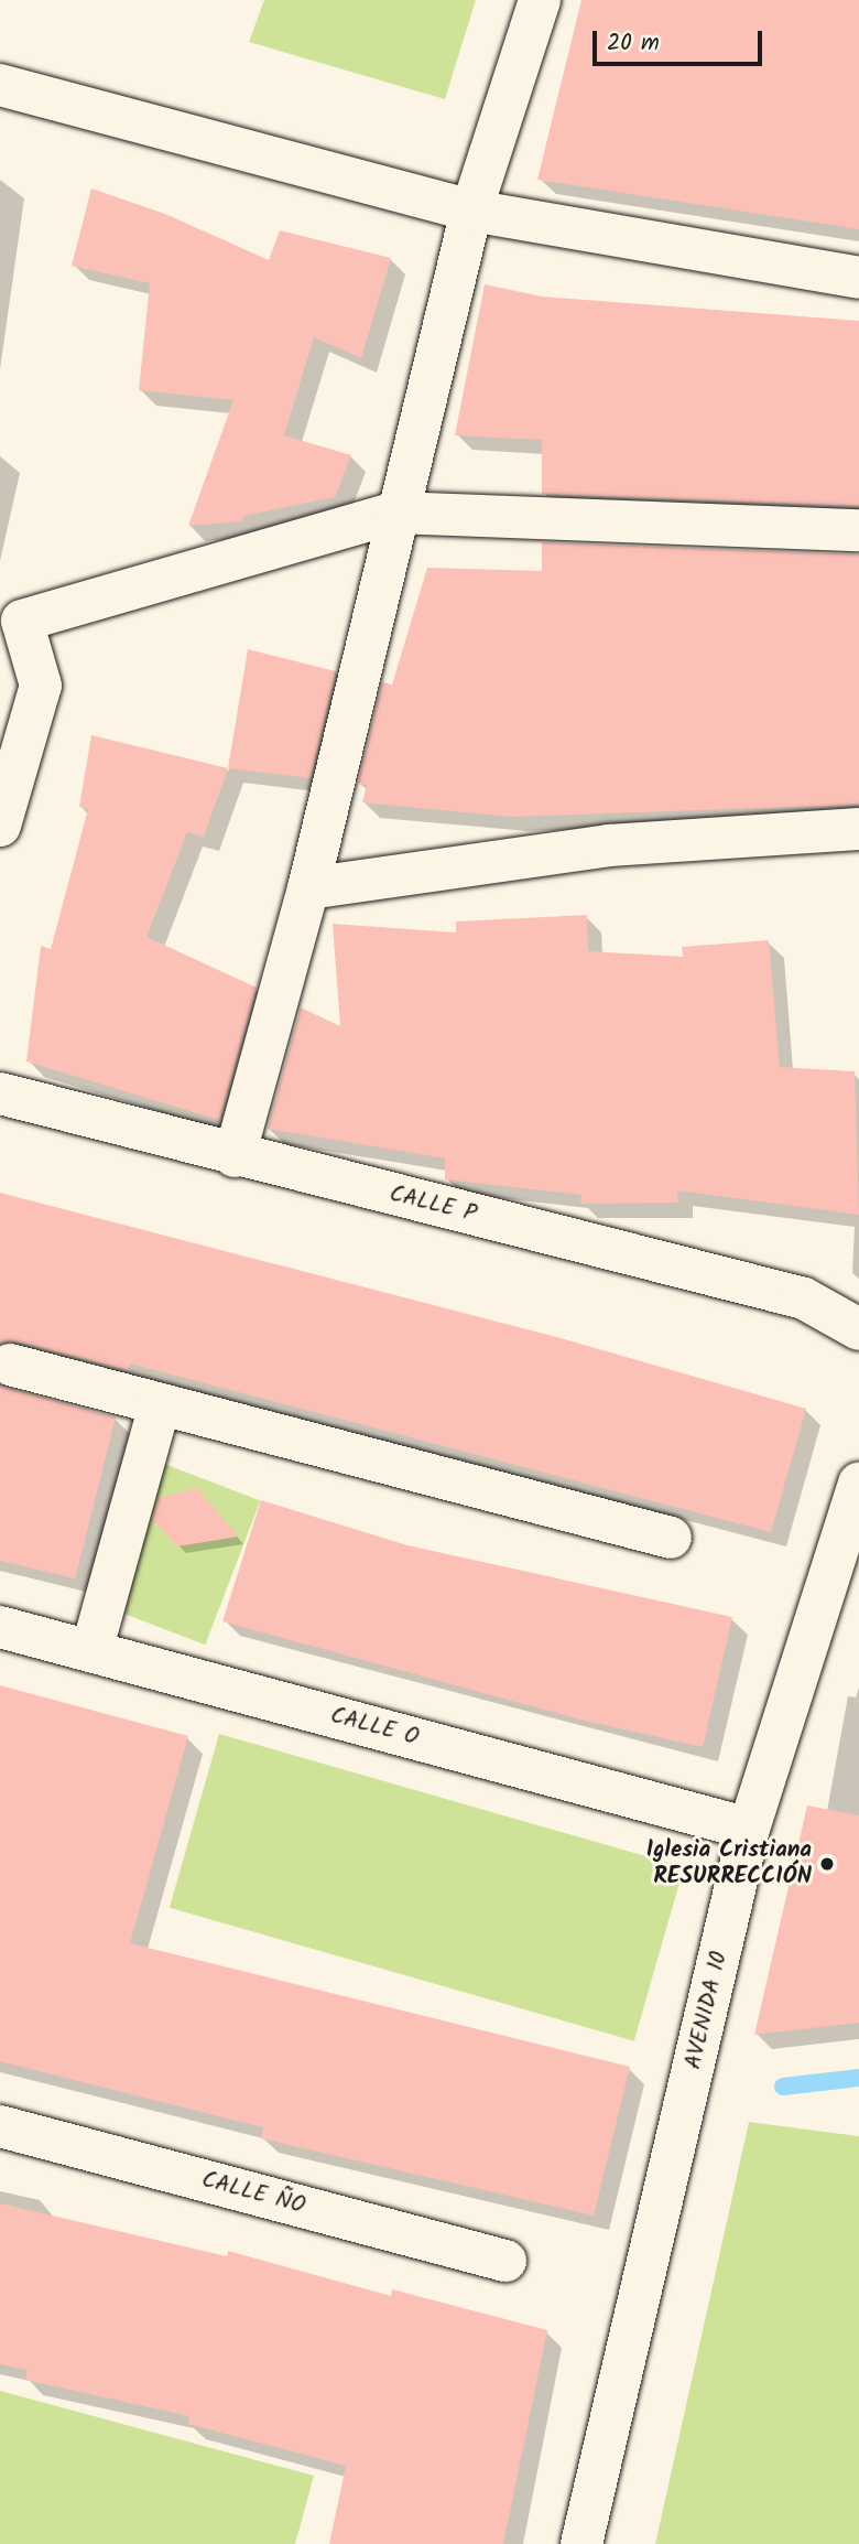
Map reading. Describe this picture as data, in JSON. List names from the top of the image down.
{
  "streets": {
    "street": [
      "CALLE P",
      "CALLE O",
      "AVENIDA 10",
      "CALLE ÑO"
    ]
  },
  "crossings": [
    ["CALLE O", "AVENIDA 10"]
  ],
  "places": ["Iglesia Cristiana RESURRECCIÓN"],
  "scale_bar": "20 m"
}
